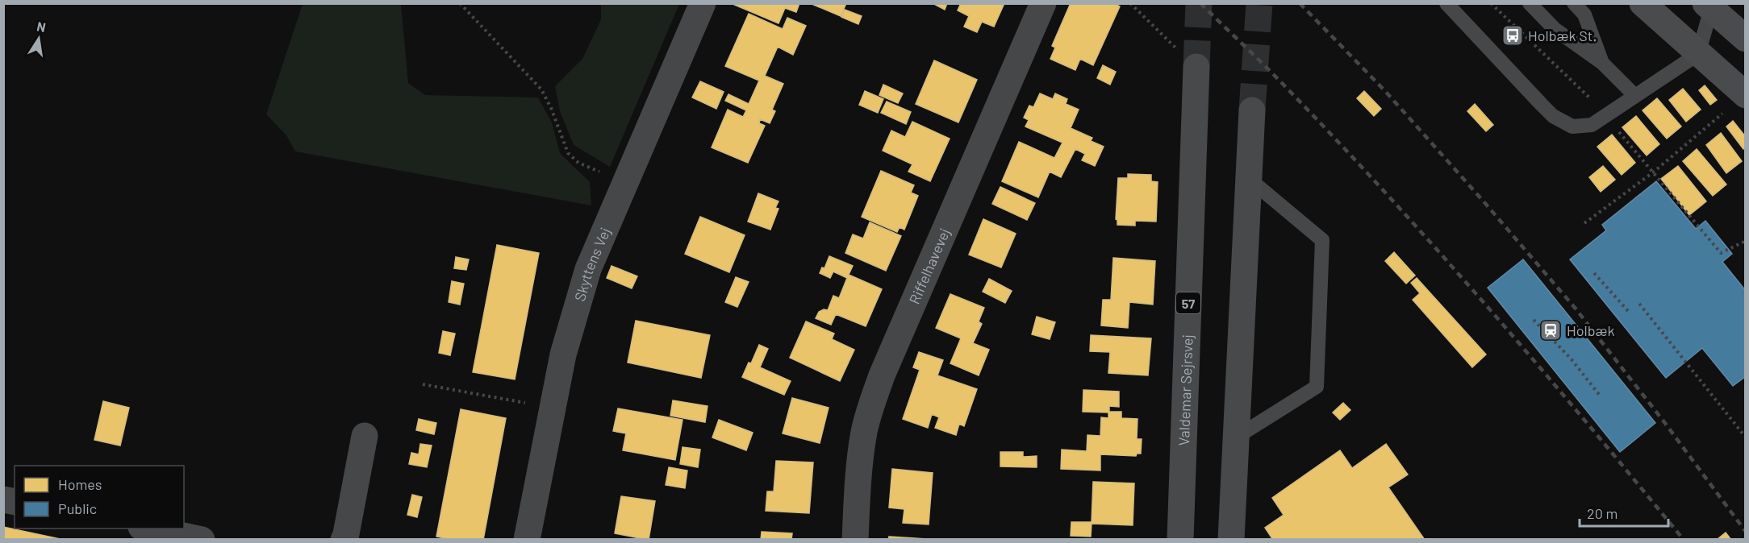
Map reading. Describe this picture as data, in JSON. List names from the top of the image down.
{
  "streets": {
    "main road": ["57", "Valdemar Sejrsvej"],
    "street": ["Skyttens Vej", "Riffelhavevej"]
  },
  "places": {
    "bus stop": ["Holbæk St."],
    "station": ["Holbæk"]
  },
  "legend": ["Homes", "Public"],
  "scale_bar": "20 m",
  "north": "top"
}
